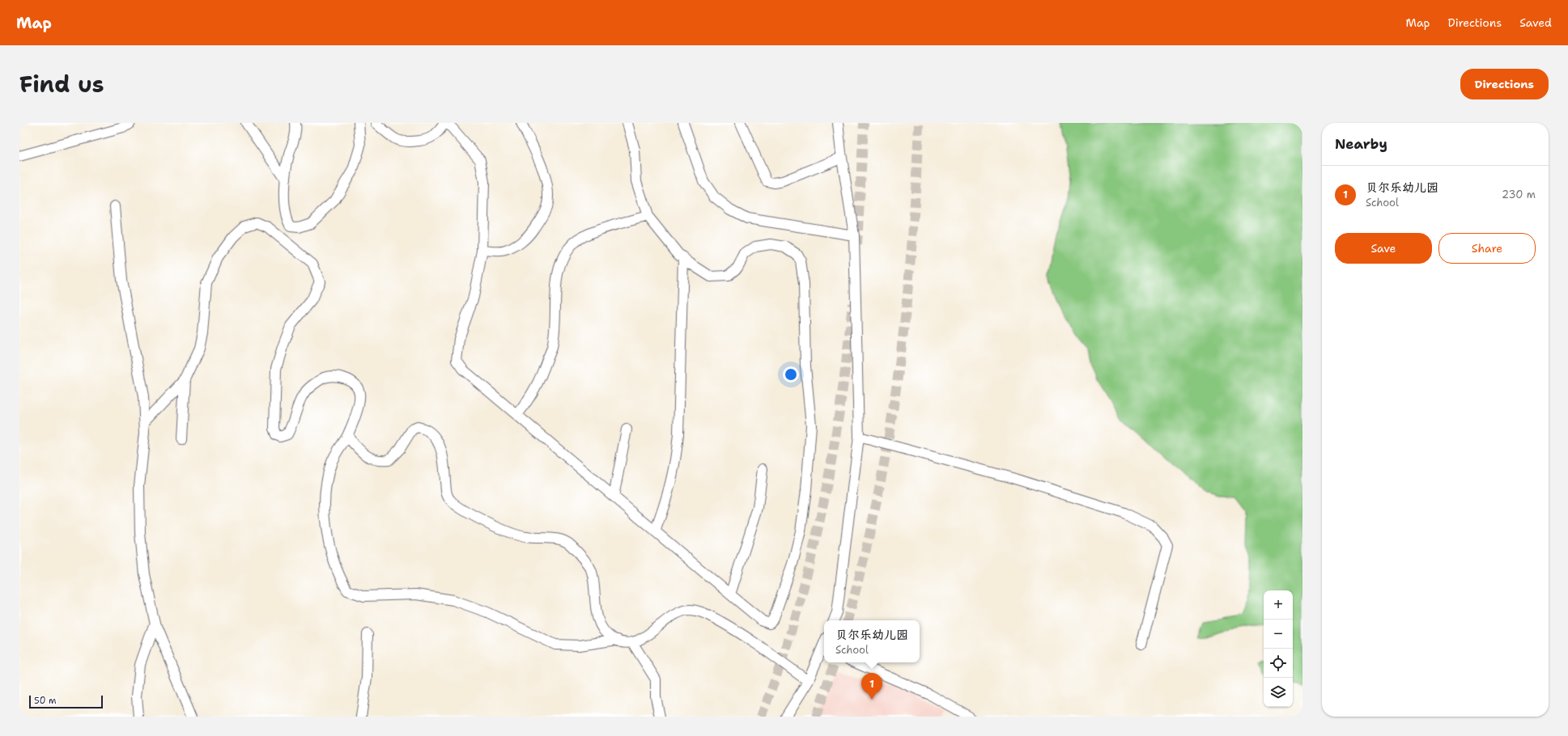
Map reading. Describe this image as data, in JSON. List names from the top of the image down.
{
  "scale_bar": "50 m",
  "page": {
    "header": "Map",
    "nav": ["Map", "Directions", "Saved"],
    "title": "Find us",
    "buttons": [
      "Directions",
      ["Save", "Share"]
    ],
    "heading": "Nearby",
    "list": [
      {
        "mark": "1",
        "name": "贝尔乐幼儿园",
        "note": "School",
        "value": "230 m"
      }
    ],
    "map_buttons": ["+", "−"],
    "popup": ["贝尔乐幼儿园", "School"],
    "pins": "1",
    "scale": "50 m"
  }
}
